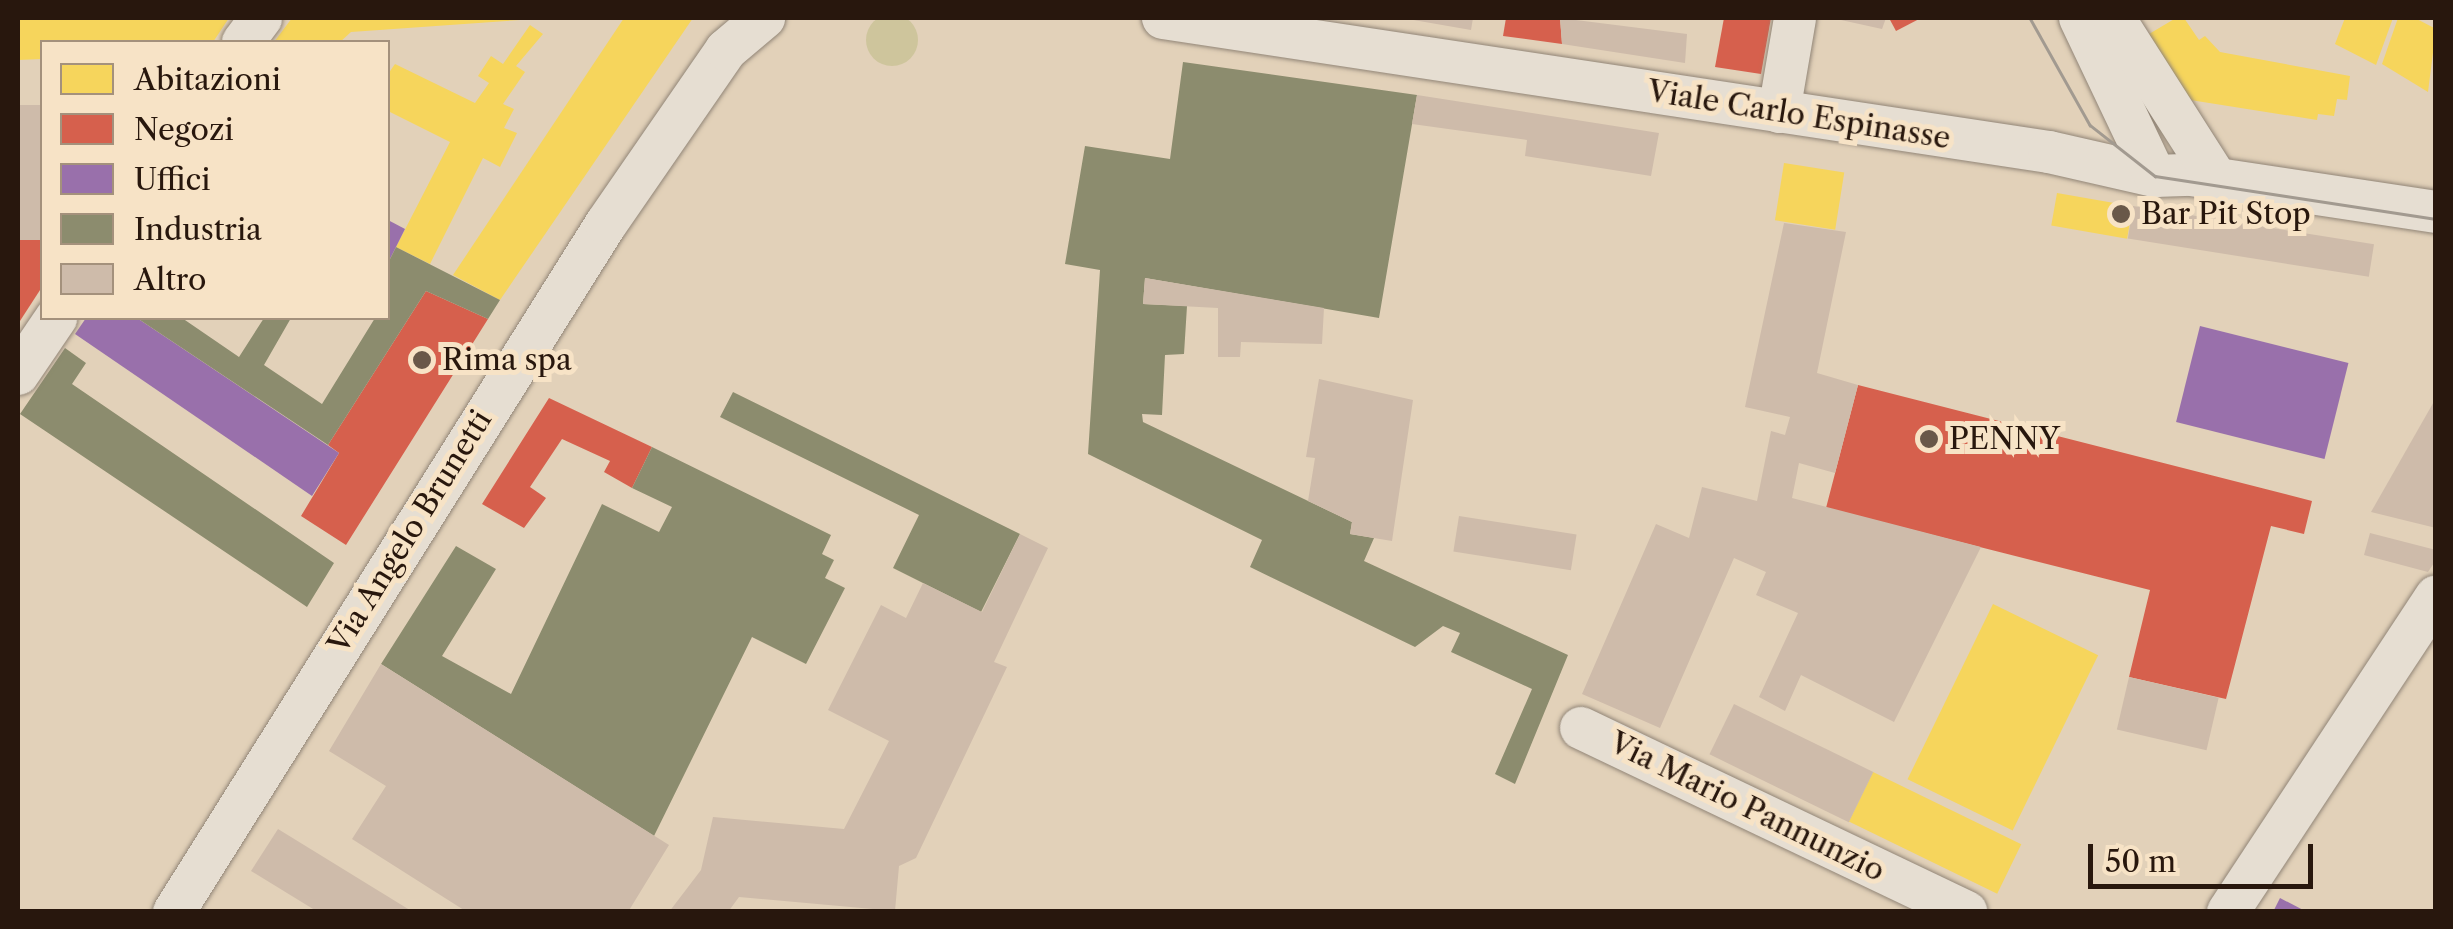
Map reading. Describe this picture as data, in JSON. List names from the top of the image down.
{
  "streets": {
    "street": ["Viale Carlo Espinasse", "Via Angelo Brunetti", "Via Mario Pannunzio"]
  },
  "places": ["Bar Pit Stop", "Rima spa", "PENNY"],
  "legend": [
    "Abitazioni",
    "Negozi",
    "Uffici",
    "Industria",
    "Altro"
  ],
  "scale_bar": "50 m"
}
